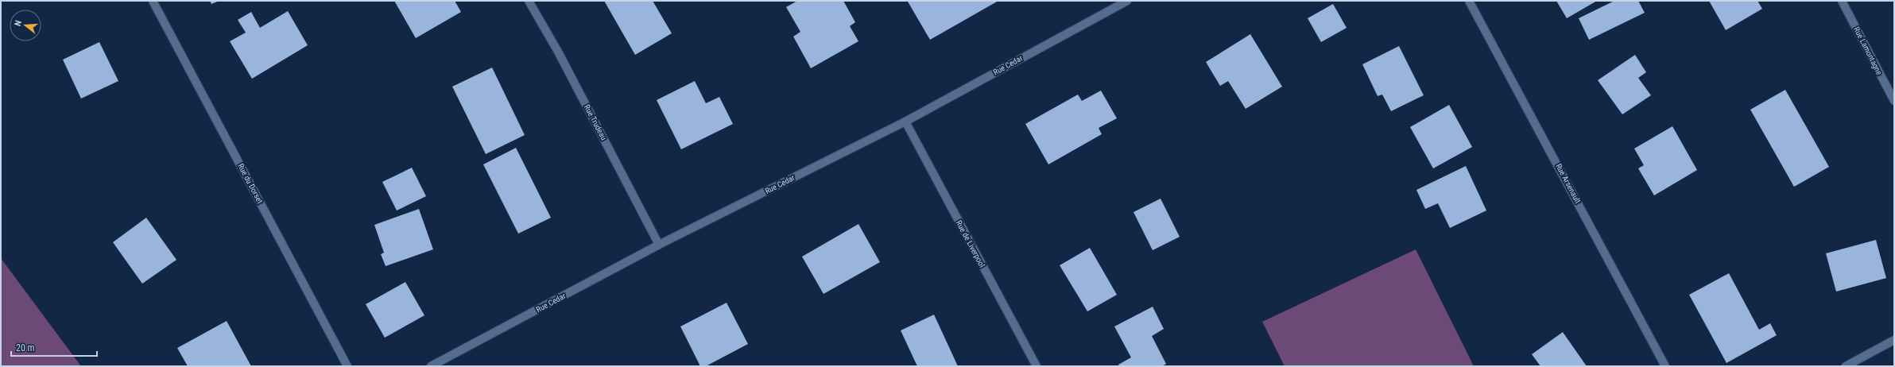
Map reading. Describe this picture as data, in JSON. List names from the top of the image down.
{
  "streets": {
    "street": [
      "Rue Lamontagne",
      "Rue Cedar",
      "Rue Trudeau",
      "Rue du Dorset",
      "Rue Arsenault",
      "Rue de Liverpool"
    ]
  },
  "crossings": [
    ["Rue Cedar", "Rue Trudeau"],
    ["Rue Cedar", "Rue de Liverpool"]
  ],
  "scale_bar": "20 m",
  "north": "left"
}
